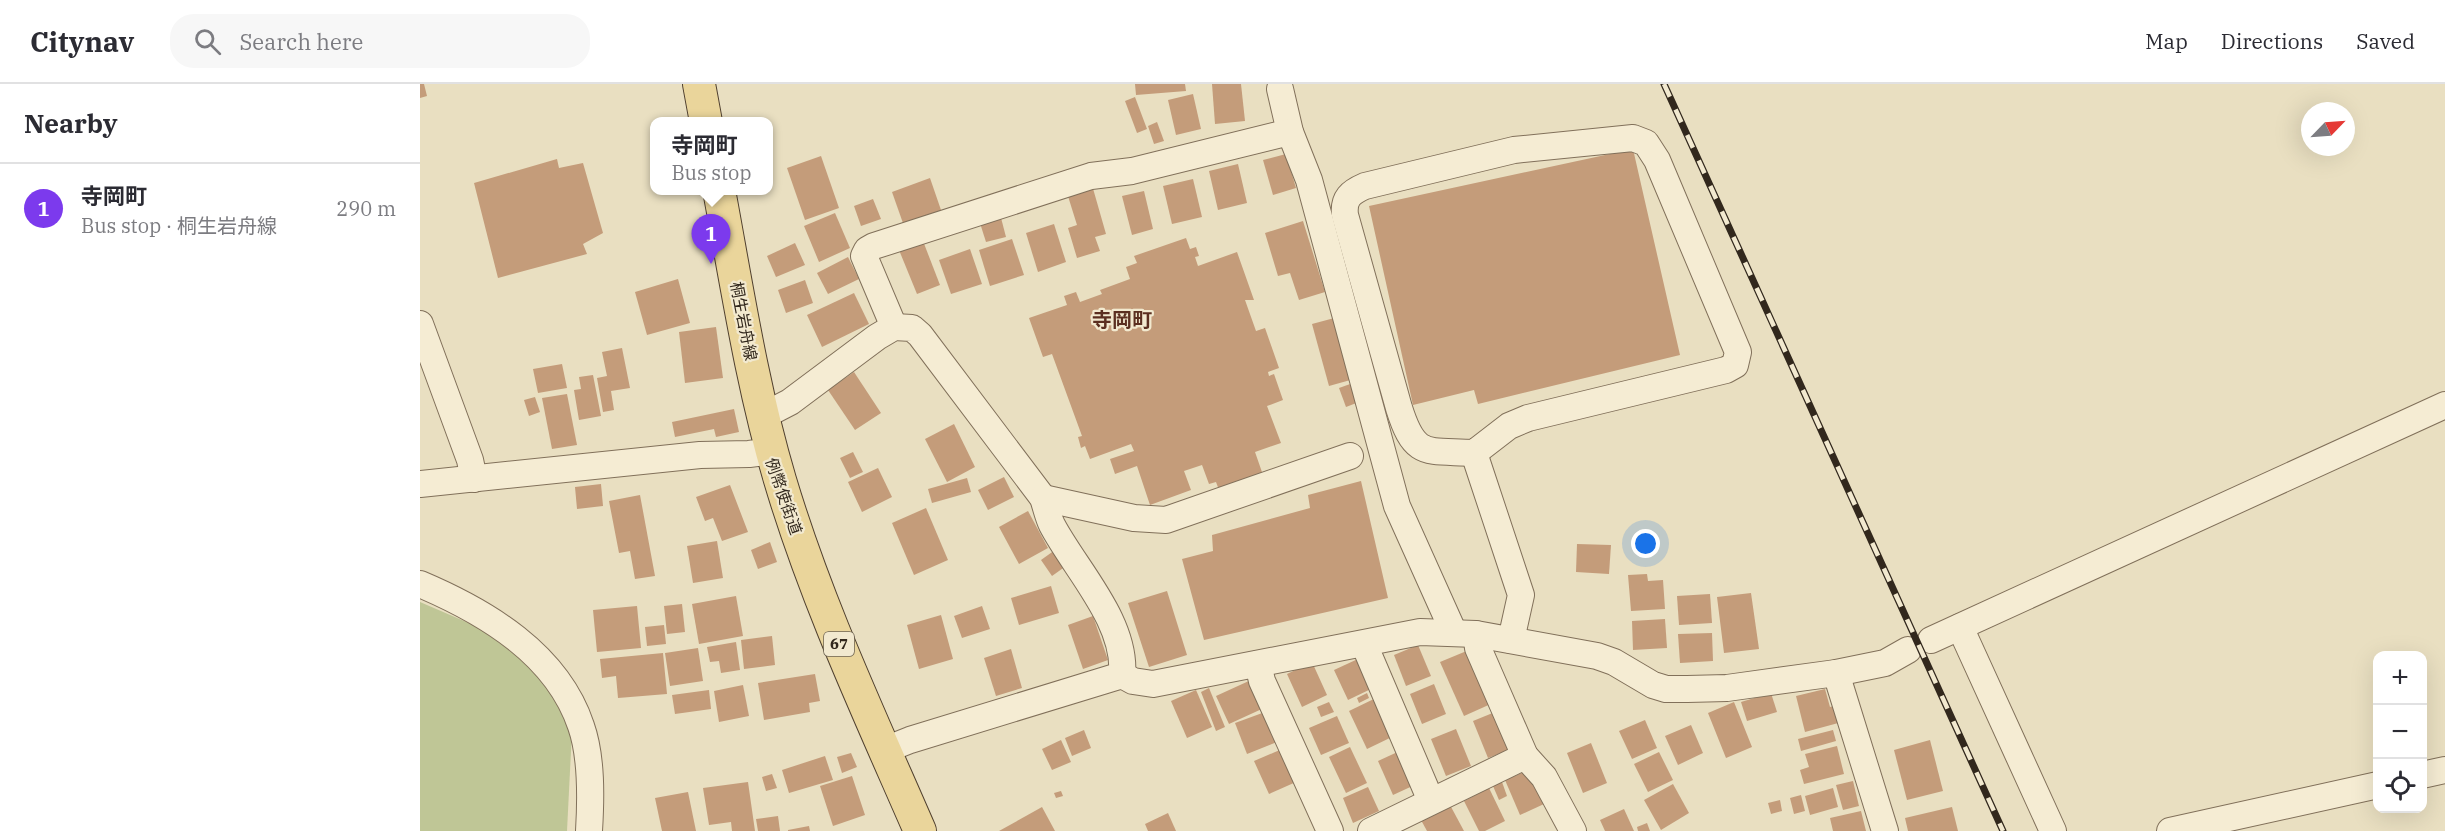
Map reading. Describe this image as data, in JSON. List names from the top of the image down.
{
  "streets": {
    "main road": ["桐生岩舟線", "例幣使街道", "67"]
  },
  "crossings": [
    ["桐生岩舟線", "例幣使街道"]
  ],
  "districts": ["寺岡町"],
  "north": "top right",
  "page": {
    "header": "Citynav",
    "search": "Search here",
    "nav": ["Map", "Directions", "Saved"],
    "heading": "Nearby",
    "popup": ["寺岡町", "Bus stop"],
    "list": [
      {
        "mark": "1",
        "name": "寺岡町",
        "note": "Bus stop · 桐生岩舟線",
        "value": "290 m"
      }
    ],
    "pins": "1",
    "map_buttons": ["+", "−"]
  }
}
